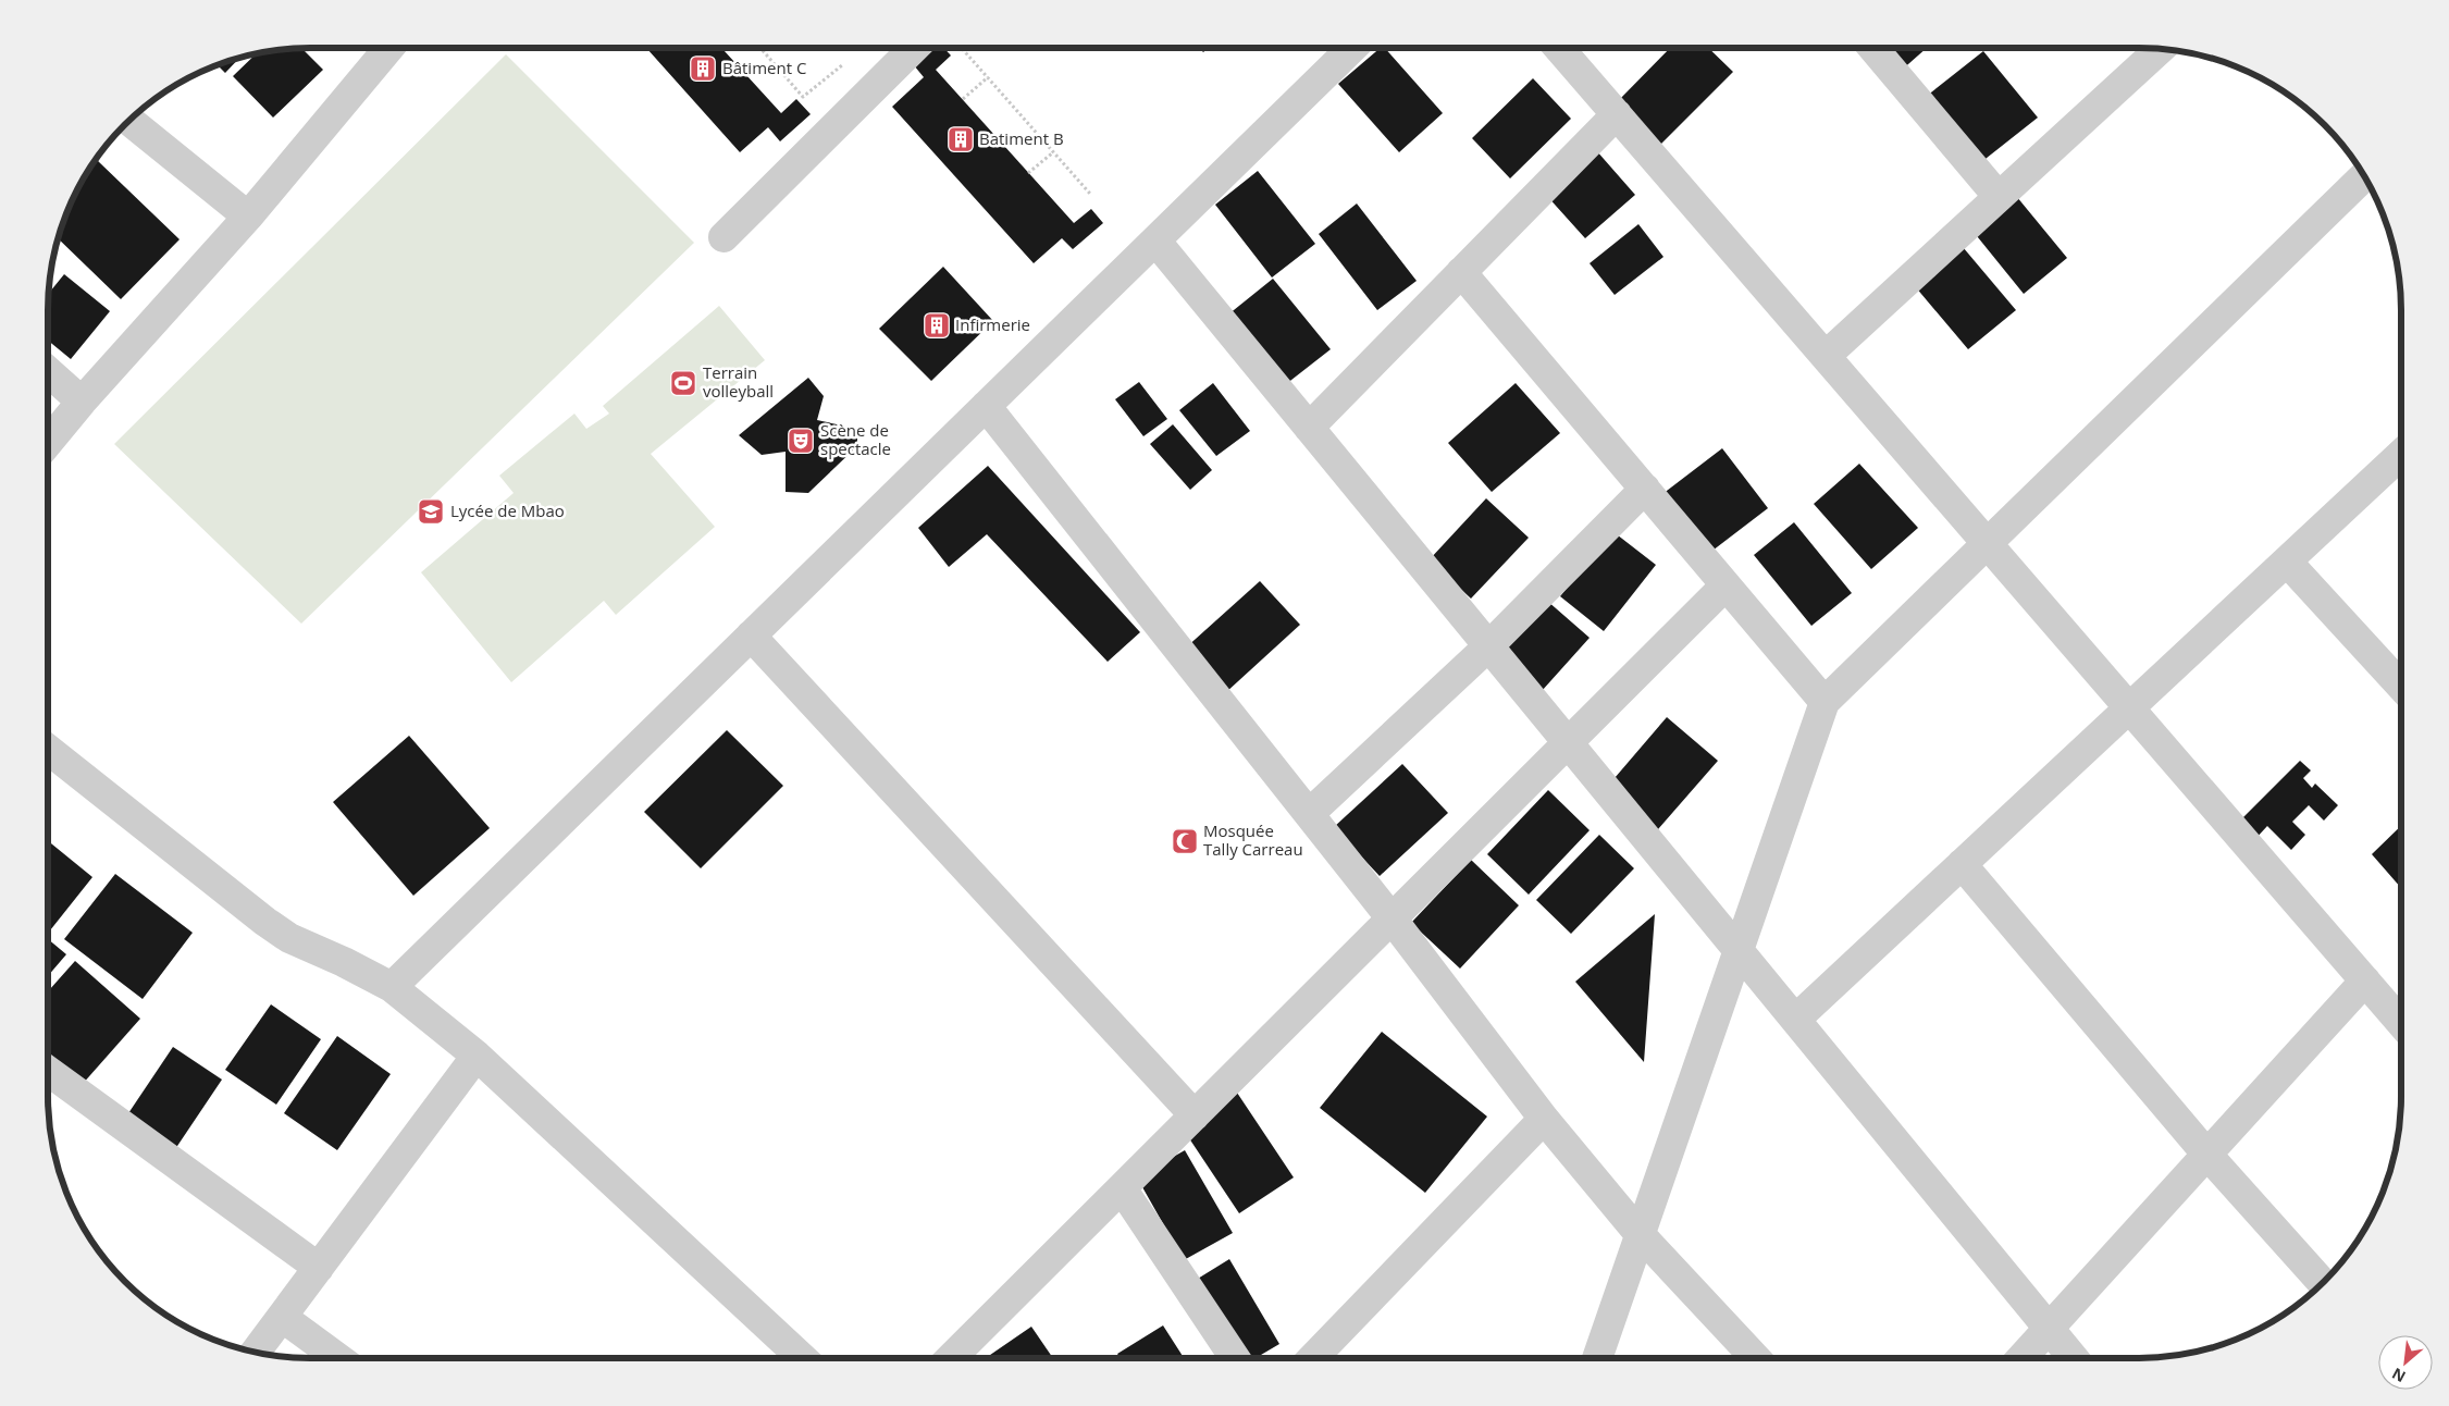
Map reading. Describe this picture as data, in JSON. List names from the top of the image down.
{
  "places": {
    "building": ["Bâtiment C", "Batiment B", "Infirmerie"],
    "sports": ["Terrain volleyball"],
    "theatre": ["Scène de spectacle"],
    "school or university": ["Lycée de Mbao"],
    "mosque": ["Mosquée Tally Carreau"]
  },
  "north": "bottom left"
}
